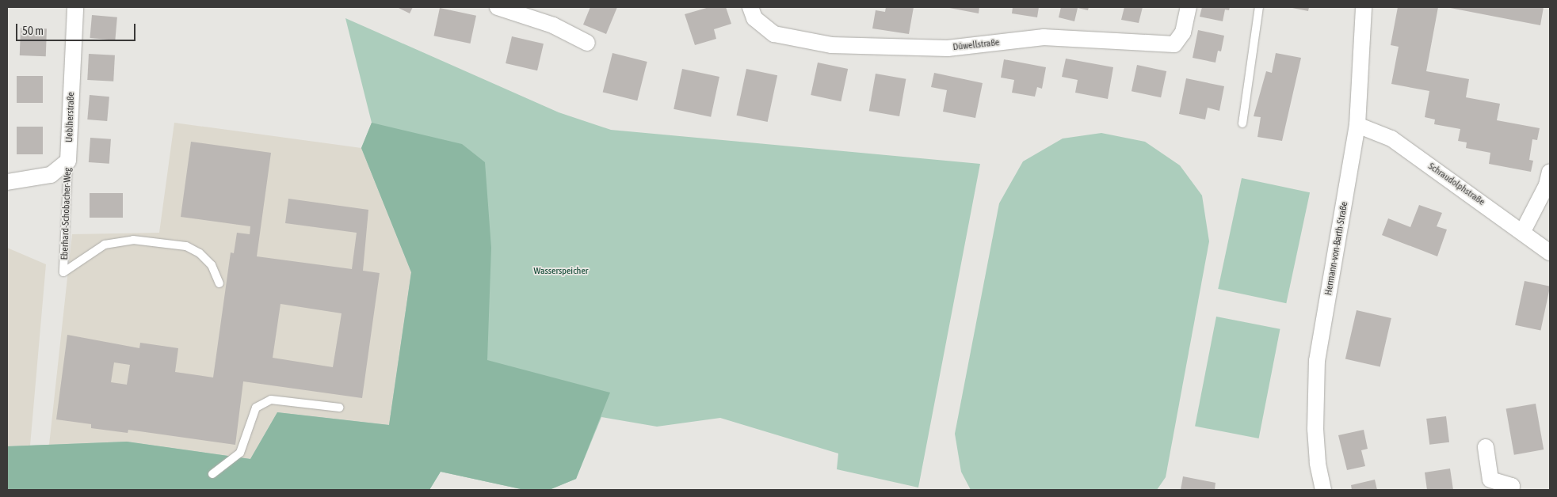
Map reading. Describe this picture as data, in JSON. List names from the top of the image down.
{
  "streets": {
    "street": [
      "Düwellstraße",
      "Ueblherstraße",
      "Schraudolphstraße",
      "Hermann-von-Barth-Straße"
    ],
    "lane": ["Eberhard-Schobacher-Weg"]
  },
  "crossings": [
    ["Ueblherstraße", "Eberhard-Schobacher-Weg"],
    ["Schraudolphstraße", "Hermann-von-Barth-Straße"]
  ],
  "parks": ["Wasserspeicher"],
  "scale_bar": "50 m"
}
